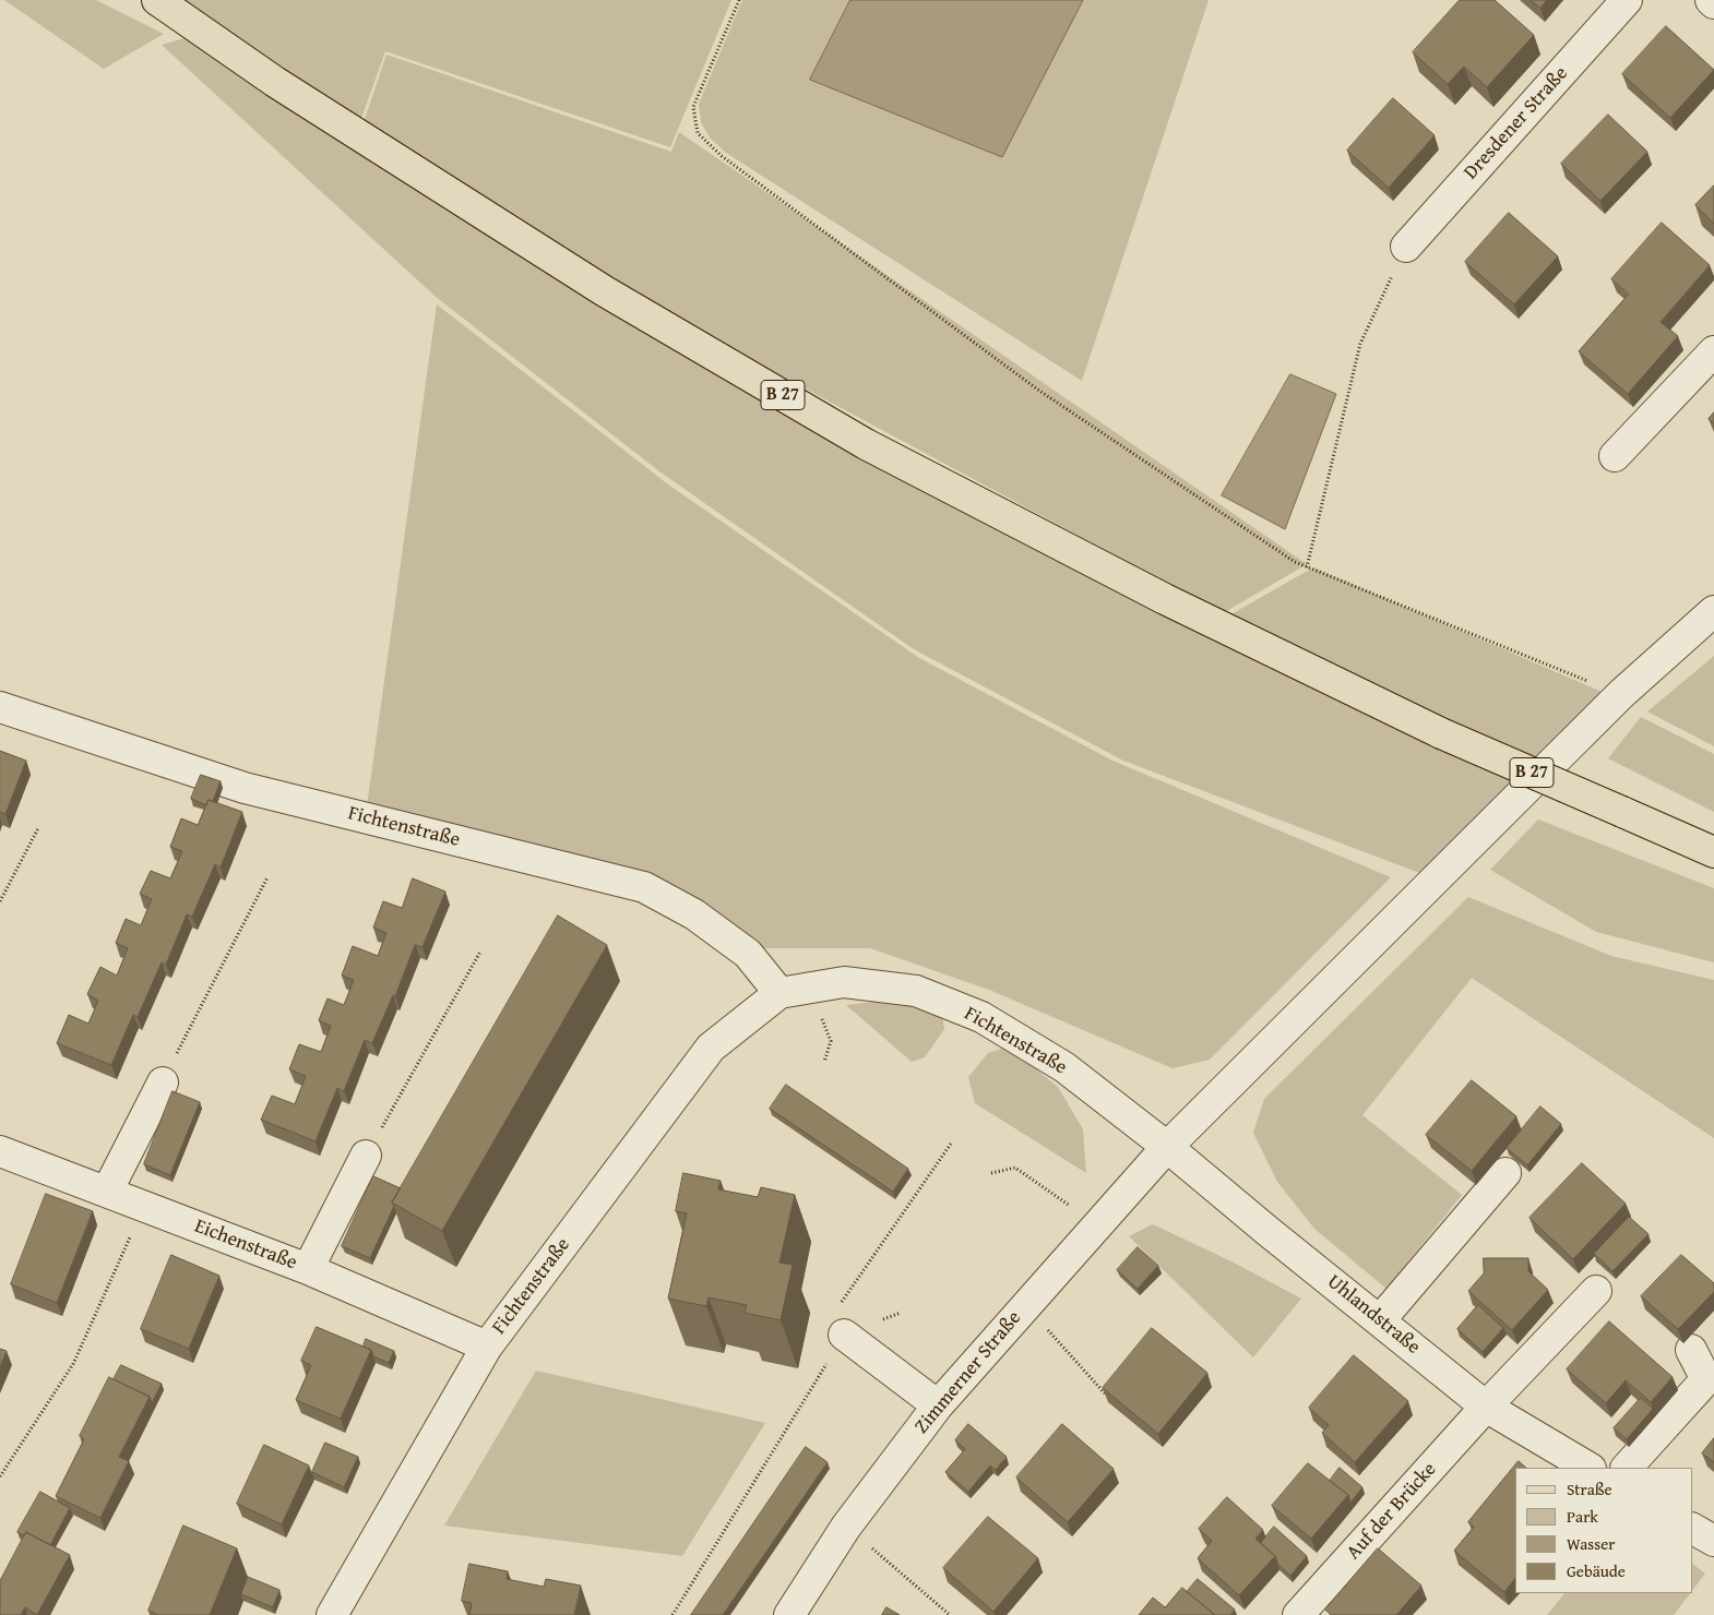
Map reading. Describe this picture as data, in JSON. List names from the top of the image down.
{
  "streets": {
    "main road": ["B 27"],
    "street": [
      "Dresdener Straße",
      "Fichtenstraße",
      "Eichenstraße",
      "Uhlandstraße",
      "Zimmerner Straße",
      "Auf der Brücke"
    ]
  },
  "crossings": [
    ["Fichtenstraße", "Eichenstraße"],
    ["Fichtenstraße", "Uhlandstraße"],
    ["Fichtenstraße", "Zimmerner Straße"],
    ["Uhlandstraße", "Zimmerner Straße"],
    ["Uhlandstraße", "Auf der Brücke"]
  ],
  "legend": [
    "Straße",
    "Park",
    "Wasser",
    "Gebäude"
  ]
}
